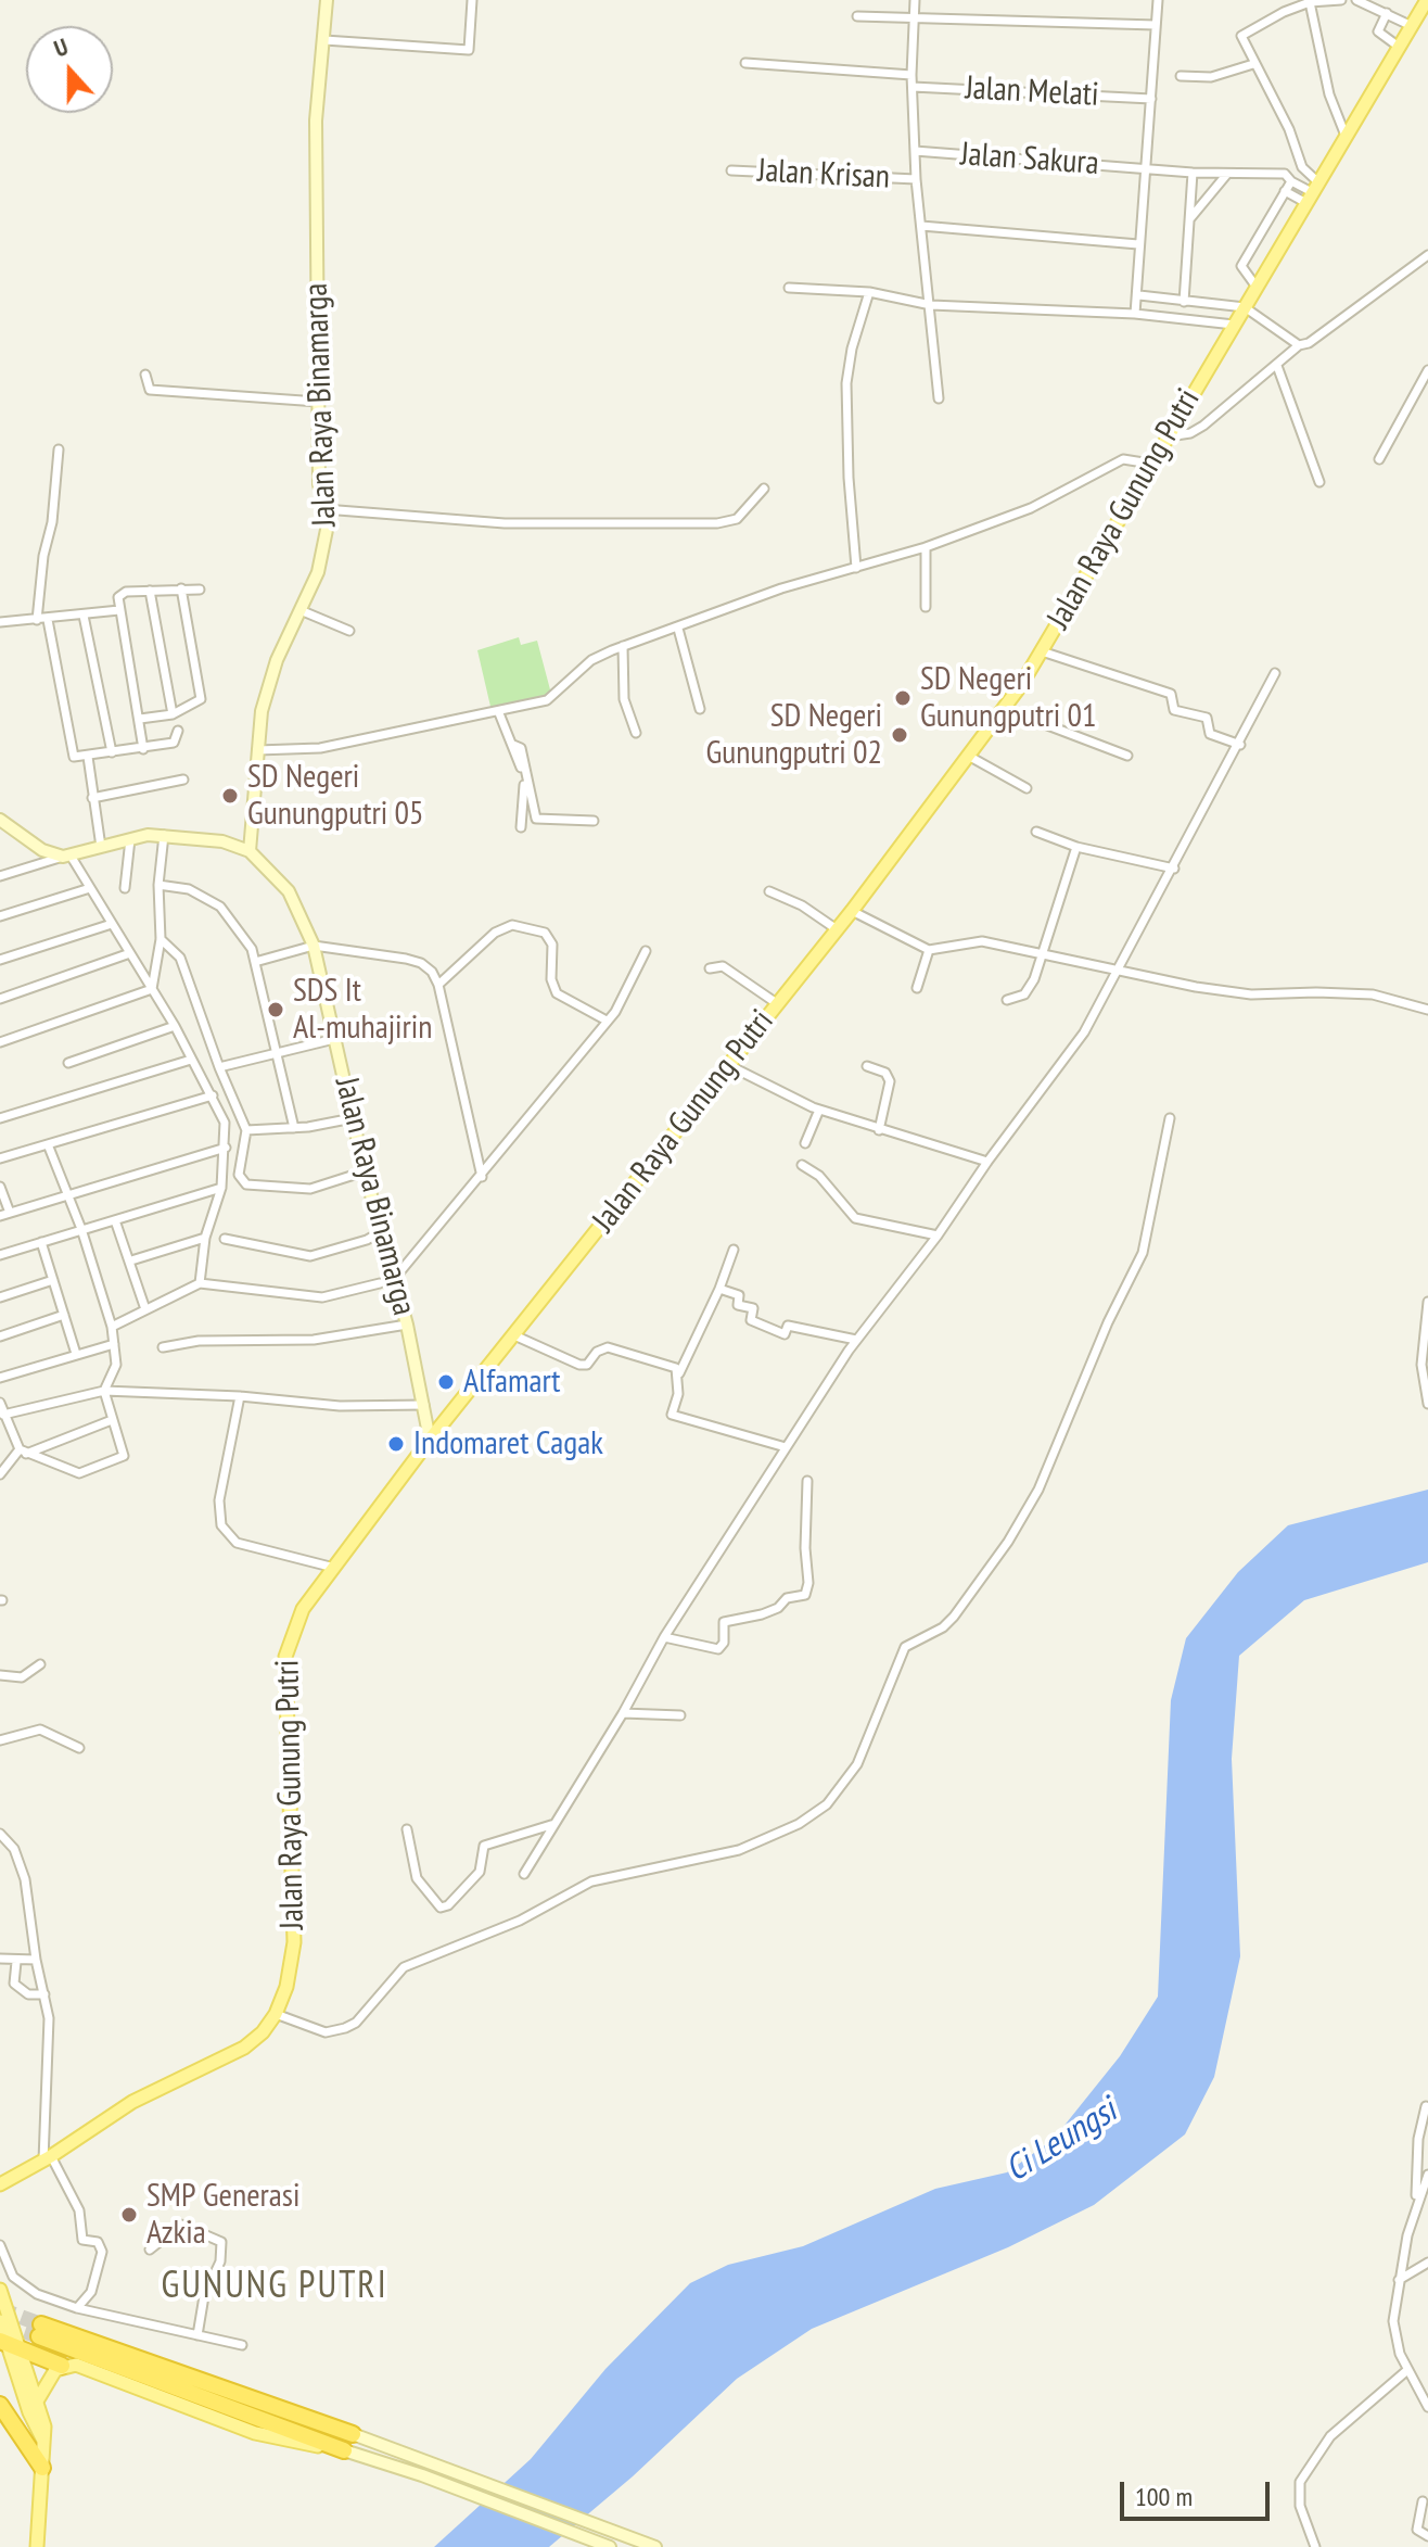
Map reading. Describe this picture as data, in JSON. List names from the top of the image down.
{
  "streets": {
    "main road": ["Jalan Raya Gunung Putri"],
    "street": [
      "Jalan Melati",
      "Jalan Sakura",
      "Jalan Krisan",
      "Jalan Raya Binamarga"
    ]
  },
  "crossings": [
    ["Jalan Sakura", "Jalan Raya Gunung Putri"],
    ["Jalan Raya Binamarga", "Jalan Raya Gunung Putri"]
  ],
  "districts": ["GUNUNG PUTRI"],
  "water": ["Ci Leungsi"],
  "places": [
    "SD Negeri Gunungputri 01",
    "SD Negeri Gunungputri 02",
    "SD Negeri Gunungputri 05",
    "SDS It Al-muhajirin",
    "Alfamart",
    "Indomaret Cagak",
    "SMP Generasi Azkia"
  ],
  "scale_bar": "100 m",
  "north": "top"
}
